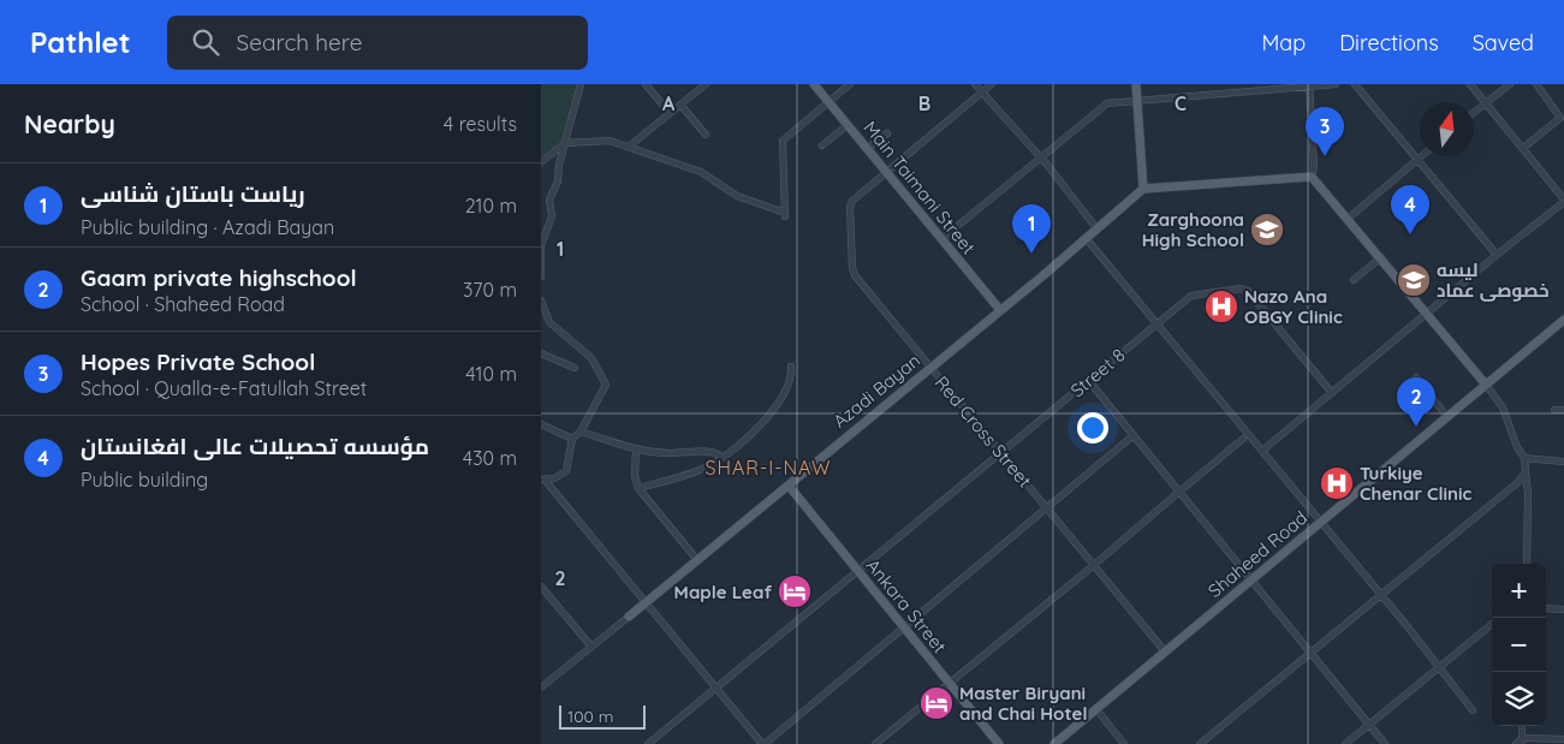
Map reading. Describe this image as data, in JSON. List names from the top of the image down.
{
  "streets": {
    "main road": [
      "Main Taimani Street",
      "Azadi Bayan",
      "Shaheed Road",
      "Ankara Street"
    ],
    "street": ["Street 8", "Red Cross Street"]
  },
  "crossings": [
    ["Main Taimani Street", "Azadi Bayan"],
    ["Main Taimani Street", "Red Cross Street"],
    ["Street 8", "Red Cross Street"],
    ["Street 8", "Ankara Street"],
    ["Azadi Bayan", "Red Cross Street"],
    ["Azadi Bayan", "Ankara Street"],
    ["Red Cross Street", "Shaheed Road"]
  ],
  "districts": ["SHAR-I-NAW"],
  "places": {
    "school or university": ["Zarghoona High School", "لیسه خصوصی عماد"],
    "hospital": ["Nazo Ana OBGY Clinic", "Turkiye Chenar Clinic"],
    "hotel": ["Maple Leaf", "Master Biryani and Chai Hotel"]
  },
  "scale_bar": "100 m",
  "north": "top",
  "page": {
    "header": "Pathlet",
    "search": "Search here",
    "nav": ["Map", "Directions", "Saved"],
    "heading": ["Nearby", "4 results"],
    "pins": [
      "3",
      "4",
      "1",
      "2"
    ],
    "list": [
      {
        "mark": "1",
        "name": "ریاست باستان شناسی",
        "note": "Public building · Azadi Bayan",
        "value": "210 m"
      },
      {
        "mark": "2",
        "name": "Gaam private highschool",
        "note": "School · Shaheed Road",
        "value": "370 m"
      },
      {
        "mark": "3",
        "name": "Hopes Private School",
        "note": "School · Qualla-e-Fatullah Street",
        "value": "410 m"
      },
      {
        "mark": "4",
        "name": "مؤسسه تحصیلات عالی افغانستان",
        "note": "Public building",
        "value": "430 m"
      }
    ],
    "map_buttons": ["+", "−"],
    "scale": "100 m"
  },
  "grid": {
    "columns": ["A", "B", "C"],
    "rows": ["1", "2"]
  }
}
